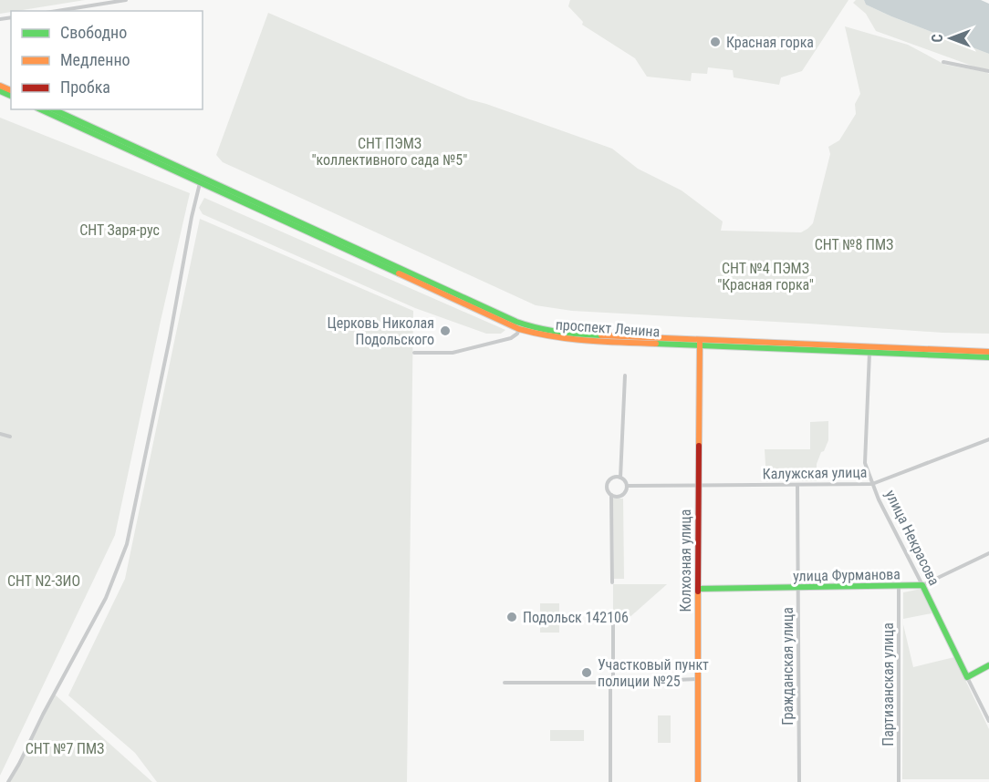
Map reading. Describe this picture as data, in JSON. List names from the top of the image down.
{
  "streets": {
    "main road": [
      "проспект Ленина",
      "улица Некрасова",
      "Колхозная улица",
      "улица Фурманова"
    ],
    "street": ["Калужская улица", "Гражданская улица", "Партизанская улица"]
  },
  "crossings": [
    ["проспект Ленина", "улица Некрасова"],
    ["проспект Ленина", "Колхозная улица"],
    ["Калужская улица", "улица Некрасова"],
    ["Калужская улица", "Колхозная улица"],
    ["Калужская улица", "Гражданская улица"],
    ["улица Некрасова", "улица Фурманова"],
    ["Колхозная улица", "улица Фурманова"],
    ["улица Фурманова", "Гражданская улица"],
    ["улица Фурманова", "Партизанская улица"]
  ],
  "parks": [
    "СНТ ПЭМЗ \"коллективного сада №5\"",
    "СНТ Заря-рус",
    "СНТ №8 ПМЗ",
    "СНТ №4 ПЭМЗ \"Красная горка\"",
    "СНТ N2-ЗИО",
    "СНТ №7 ПМЗ"
  ],
  "places": [
    "Красная горка",
    "Церковь Николая Подольского",
    "Подольск 142106",
    "Участковый пункт полиции №25"
  ],
  "legend": ["Свободно", "Медленно", "Пробка"],
  "north": "left"
}
